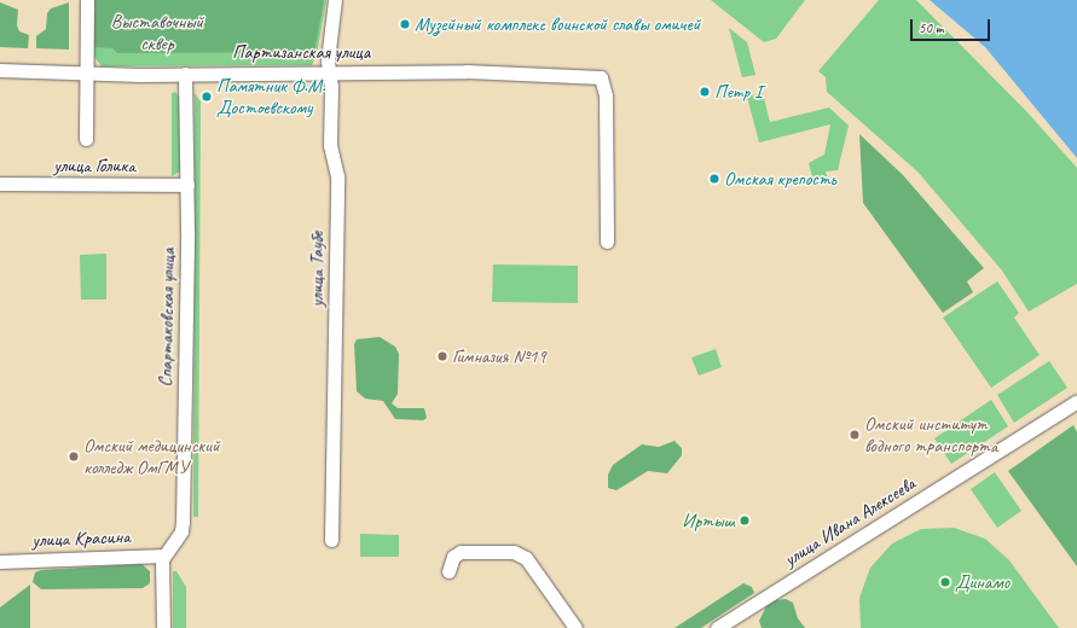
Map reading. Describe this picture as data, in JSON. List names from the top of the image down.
{
  "streets": {
    "street": [
      "Партизанская улица",
      "улица Голика",
      "улица Таубе",
      "Спартаковская улица",
      "улица Ивана Алексеева",
      "улица Красина"
    ]
  },
  "crossings": [
    ["Партизанская улица", "улица Таубе"],
    ["Партизанская улица", "Спартаковская улица"],
    ["улица Голика", "Спартаковская улица"],
    ["Спартаковская улица", "улица Красина"]
  ],
  "parks": ["Выставочный сквер"],
  "places": [
    "Музейный комплекс воинской славы омичей",
    "Петр I",
    "Памятник Ф.М. Достоевскому",
    "Омская крепость",
    "Гимназия №19",
    "Омский институт водного транспорта",
    "Омский медицинский колледж ОмГМУ",
    "Иртыш",
    "Динамо"
  ],
  "scale_bar": "50 m"
}
